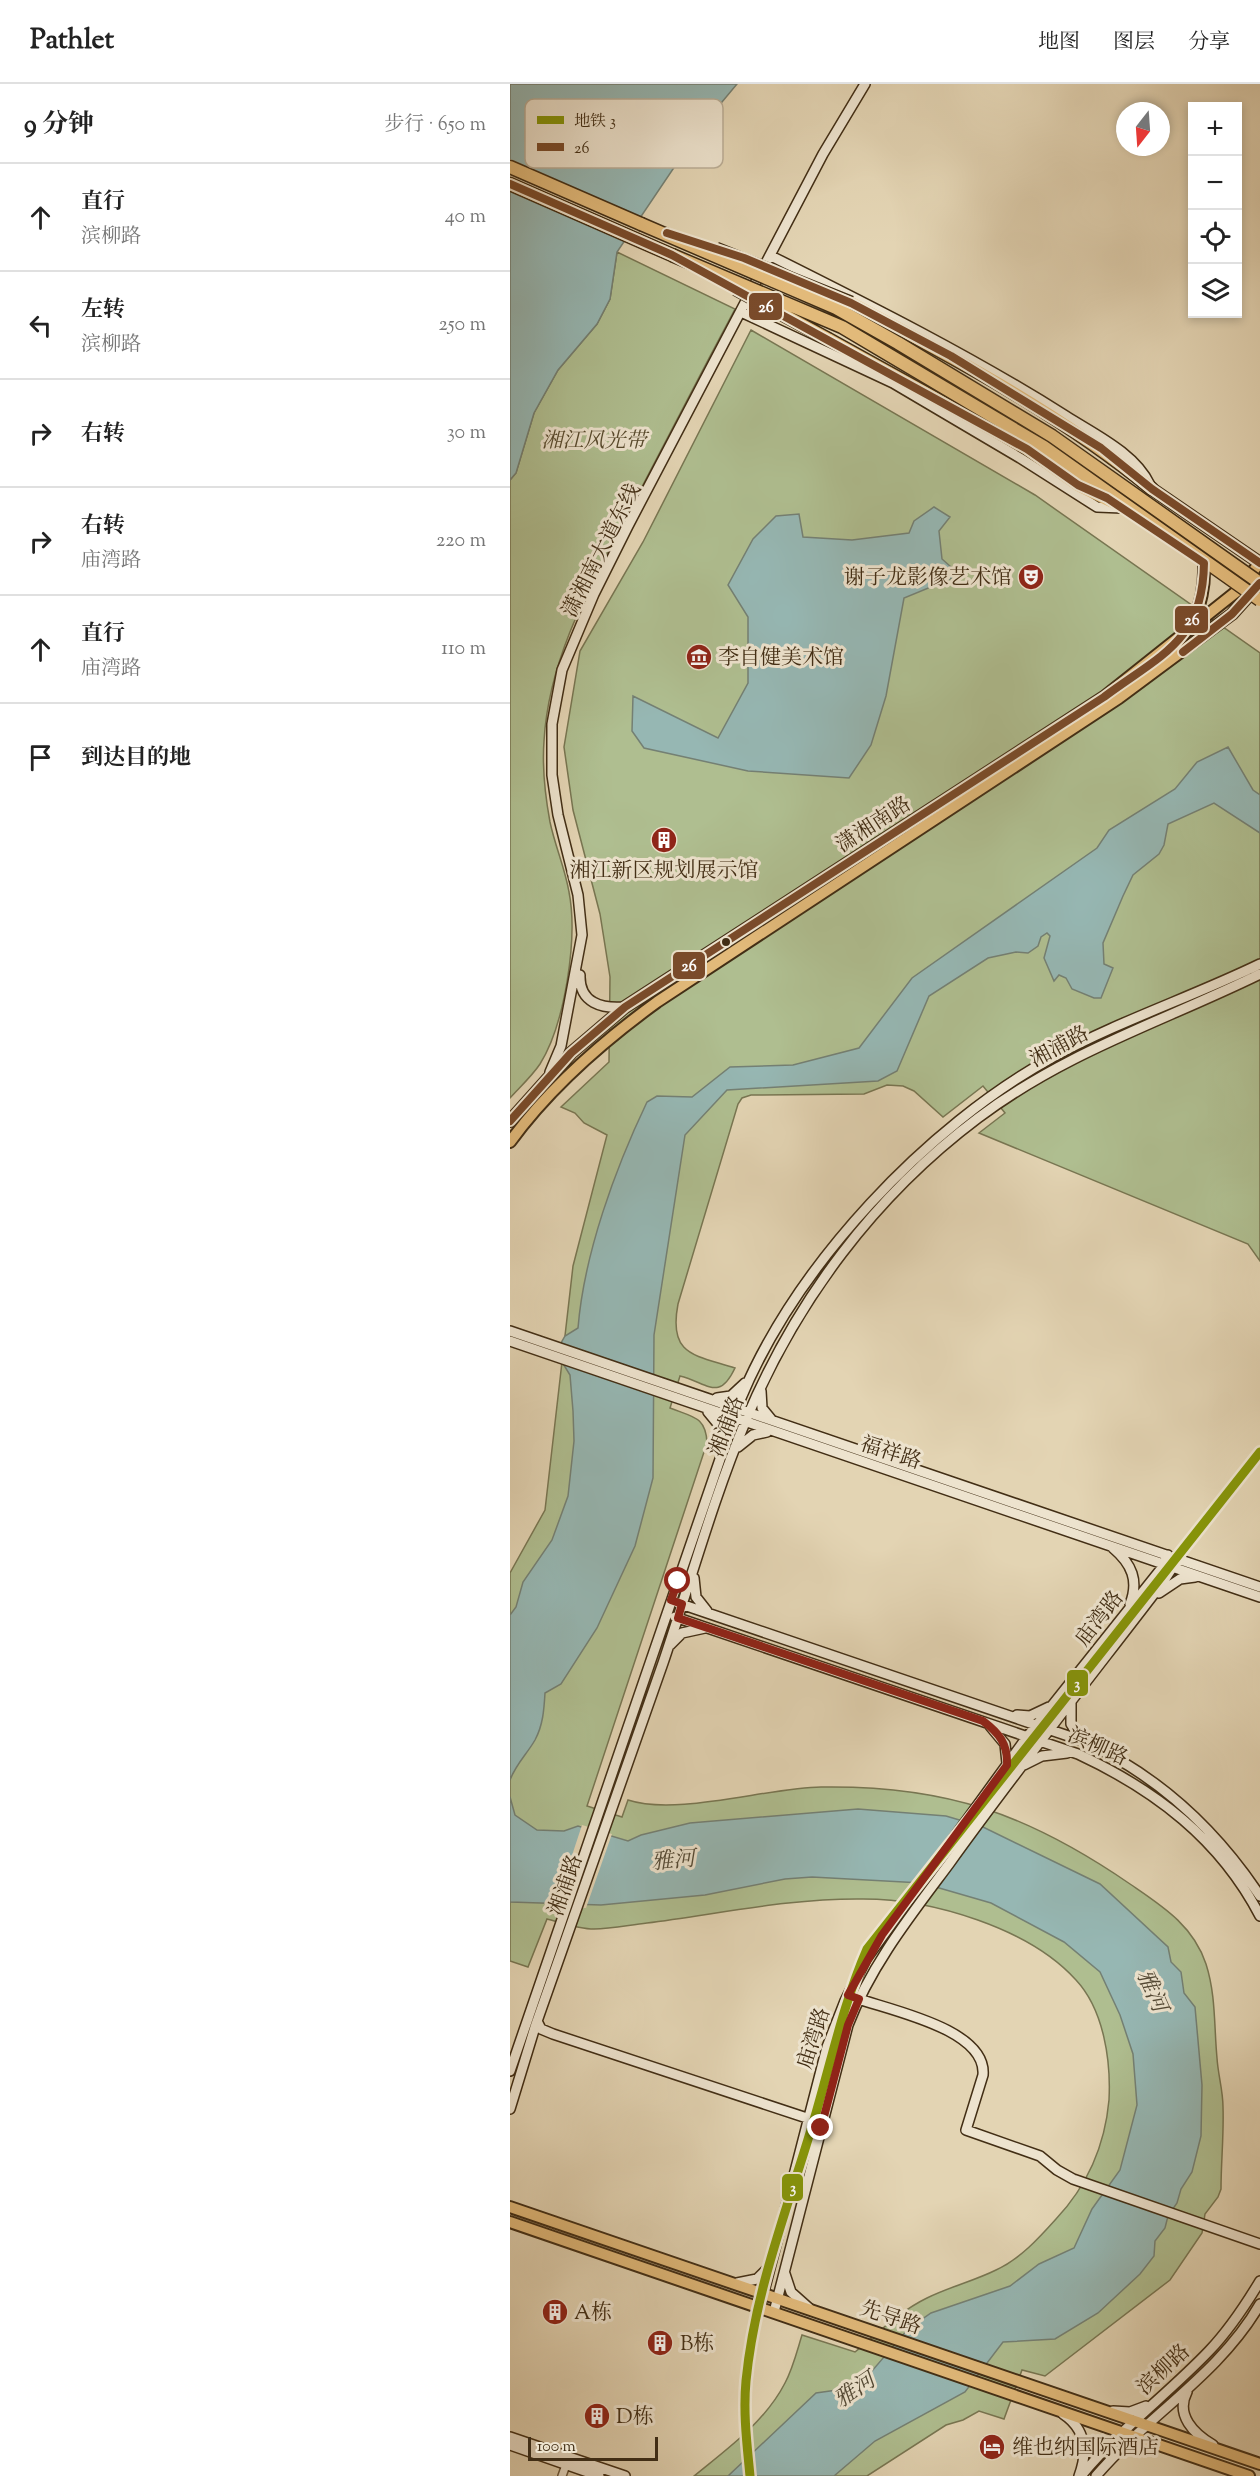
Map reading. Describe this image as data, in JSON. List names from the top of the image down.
{
  "streets": {
    "main road": [
      "潇湘南大道东线",
      "潇湘南路",
      "湘浦路",
      "福祥路",
      "庙湾路",
      "滨柳路",
      "先导路"
    ]
  },
  "crossings": [
    ["潇湘南大道东线", "潇湘南路"],
    ["湘浦路", "福祥路"],
    ["湘浦路", "滨柳路"],
    ["福祥路", "庙湾路"],
    ["庙湾路", "滨柳路"],
    ["庙湾路", "先导路"],
    ["滨柳路", "先导路"]
  ],
  "water": ["雅河"],
  "parks": ["湘江风光带"],
  "places": {
    "theatre": ["谢子龙影像艺术馆"],
    "museum": ["李自健美术馆"],
    "building": [
      "湘江新区规划展示馆",
      "A栋",
      "B栋",
      "D栋"
    ],
    "hotel": ["维也纳国际酒店"]
  },
  "lines": ["transit line 26", "metro line 3"],
  "legend": ["地铁 3", "26"],
  "scale_bar": "100 m",
  "north": "bottom",
  "page": {
    "header": "Pathlet",
    "nav": ["地图", "图层", "分享"],
    "heading": ["9 分钟", "步行 · 650 m"],
    "map_buttons": ["+", "−"],
    "list": [
      ["直行", "滨柳路", "40 m"],
      ["左转", "滨柳路", "250 m"],
      ["右转", "30 m"],
      ["右转", "庙湾路", "220 m"],
      ["直行", "庙湾路", "110 m"],
      "到达目的地"
    ],
    "scale": "100 m"
  }
}
